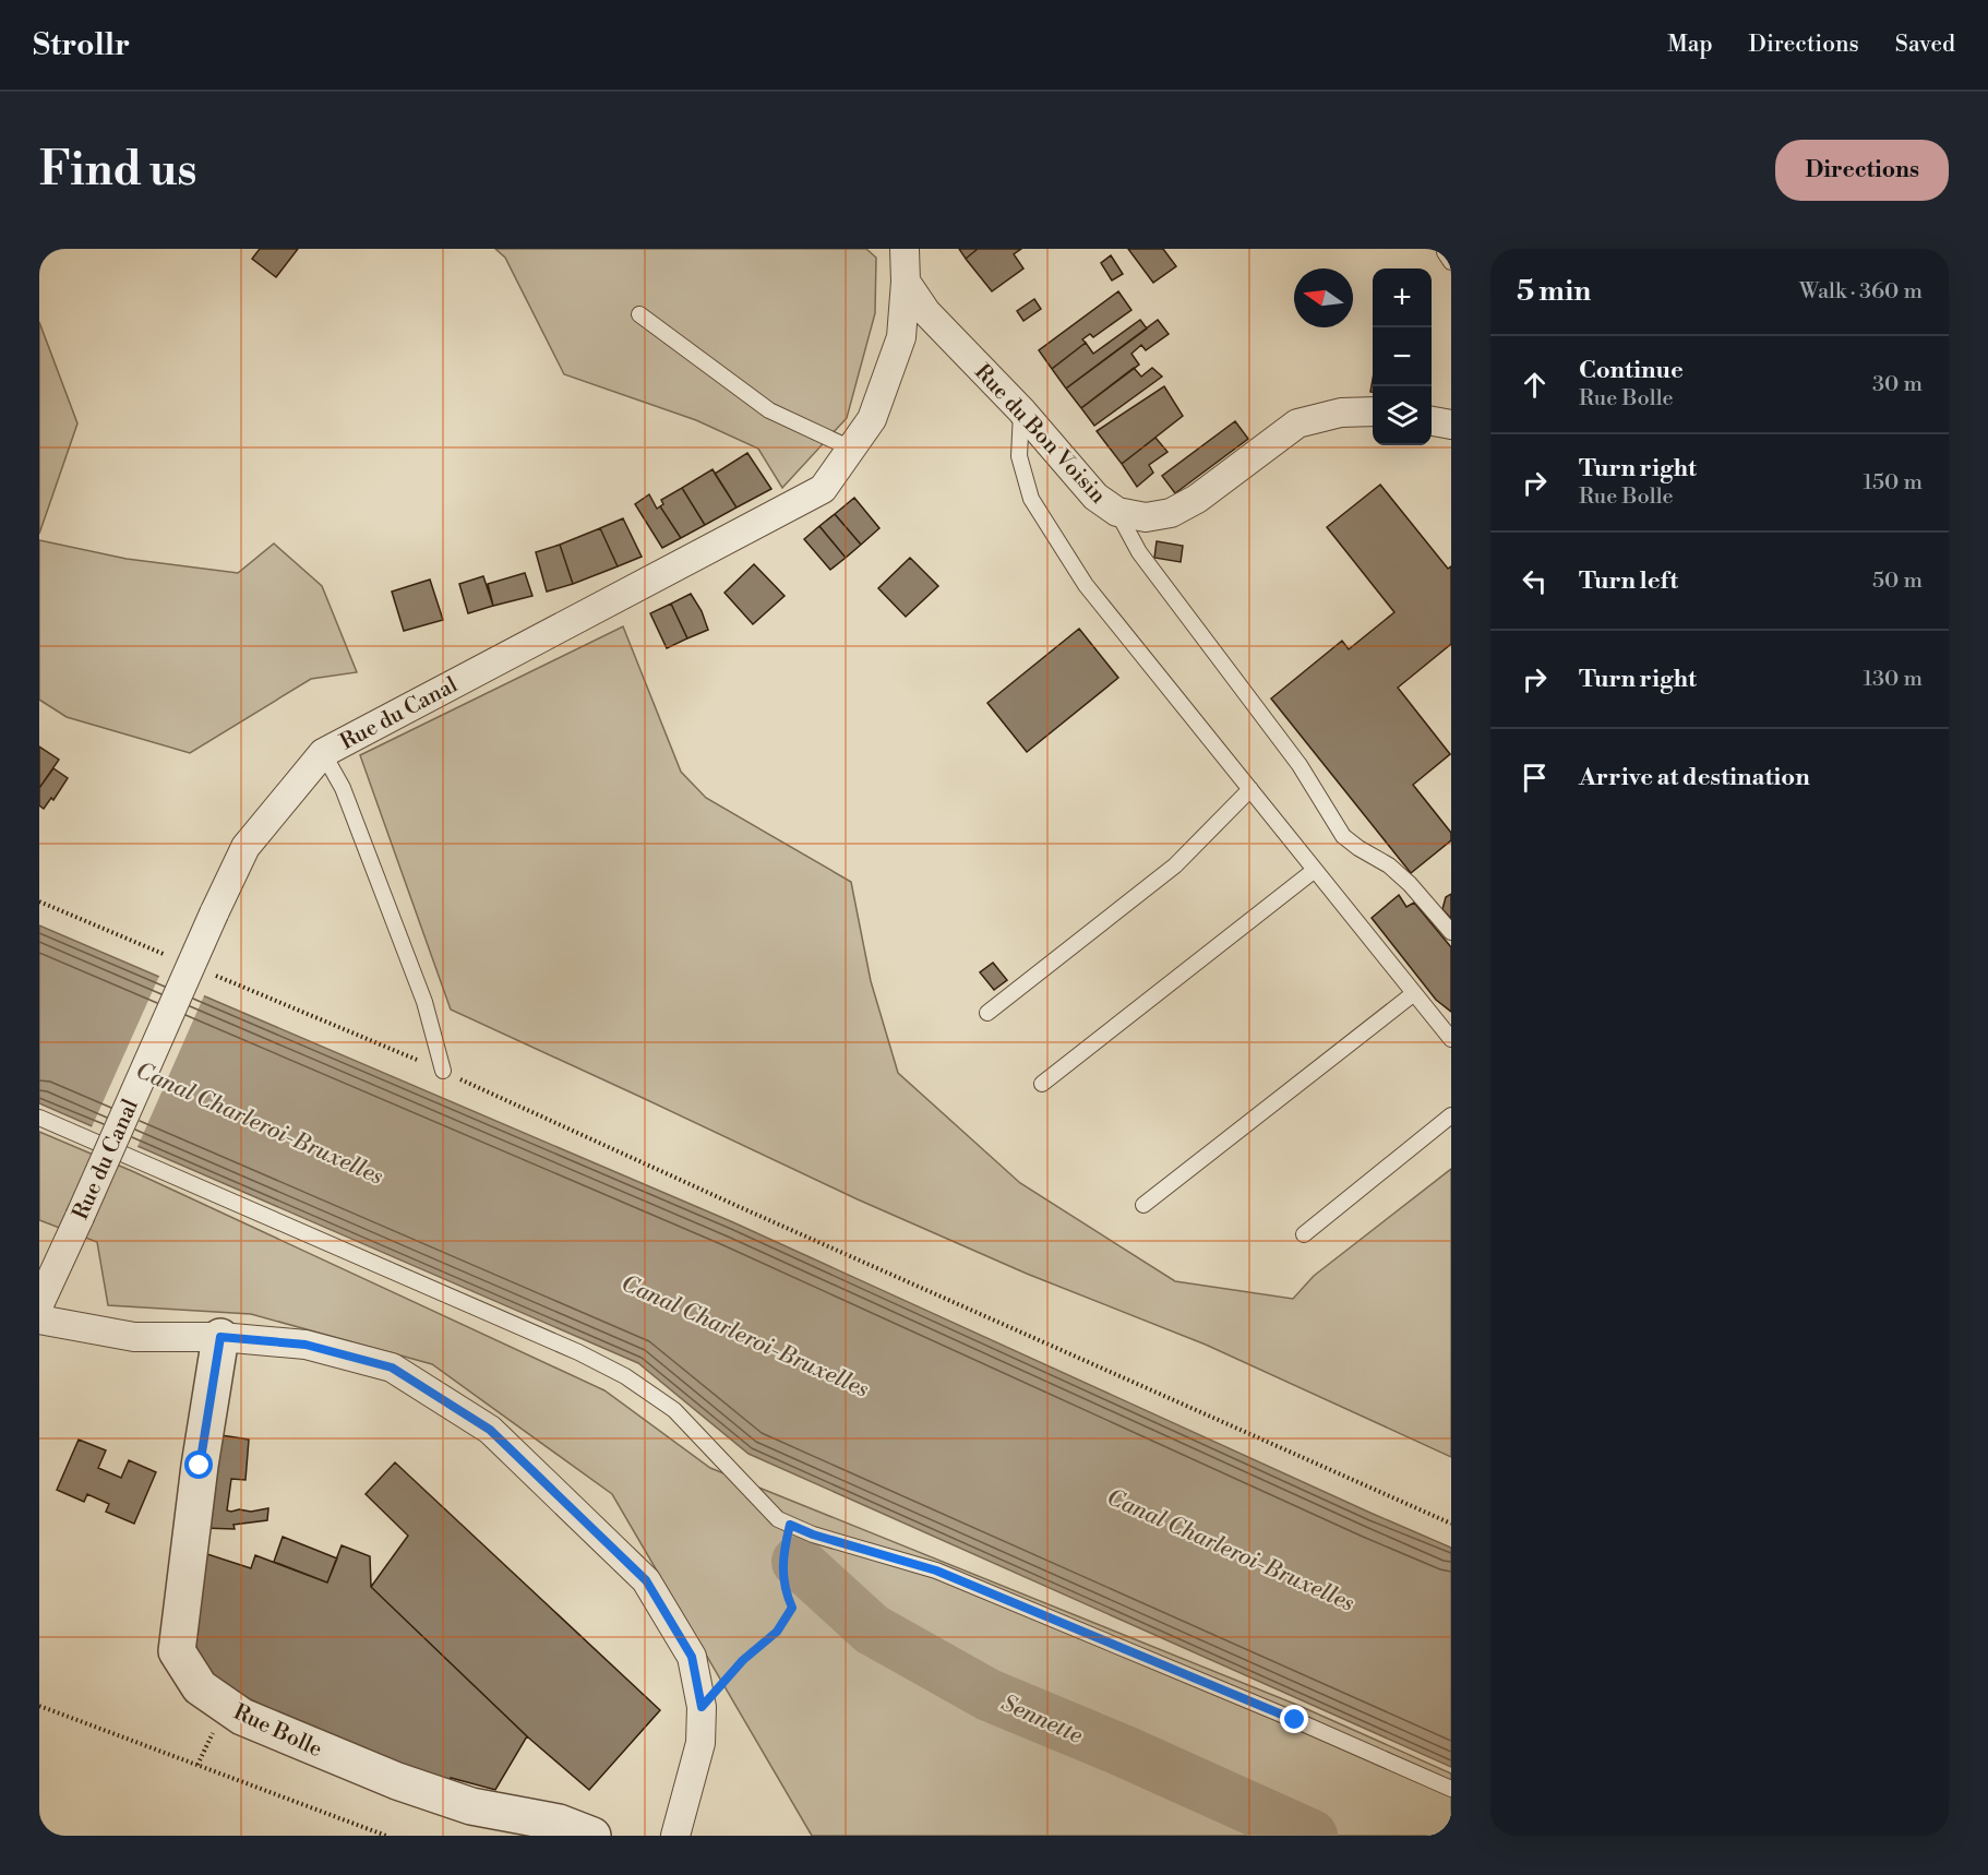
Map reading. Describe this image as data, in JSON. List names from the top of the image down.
{
  "streets": {
    "street": ["Rue du Bon Voisin", "Rue du Canal", "Rue Bolle"]
  },
  "crossings": [
    ["Rue du Bon Voisin", "Rue du Canal"]
  ],
  "water": ["Canal Charleroi-Bruxelles", "Sennette"],
  "north": "left",
  "page": {
    "header": "Strollr",
    "nav": ["Map", "Directions", "Saved"],
    "buttons": "Directions",
    "title": "Find us",
    "heading": ["5 min", "Walk · 360 m"],
    "map_buttons": ["+", "−"],
    "list": [
      ["Continue", "Rue Bolle", "30 m"],
      ["Turn right", "Rue Bolle", "150 m"],
      ["Turn left", "50 m"],
      ["Turn right", "130 m"],
      "Arrive at destination"
    ]
  }
}
